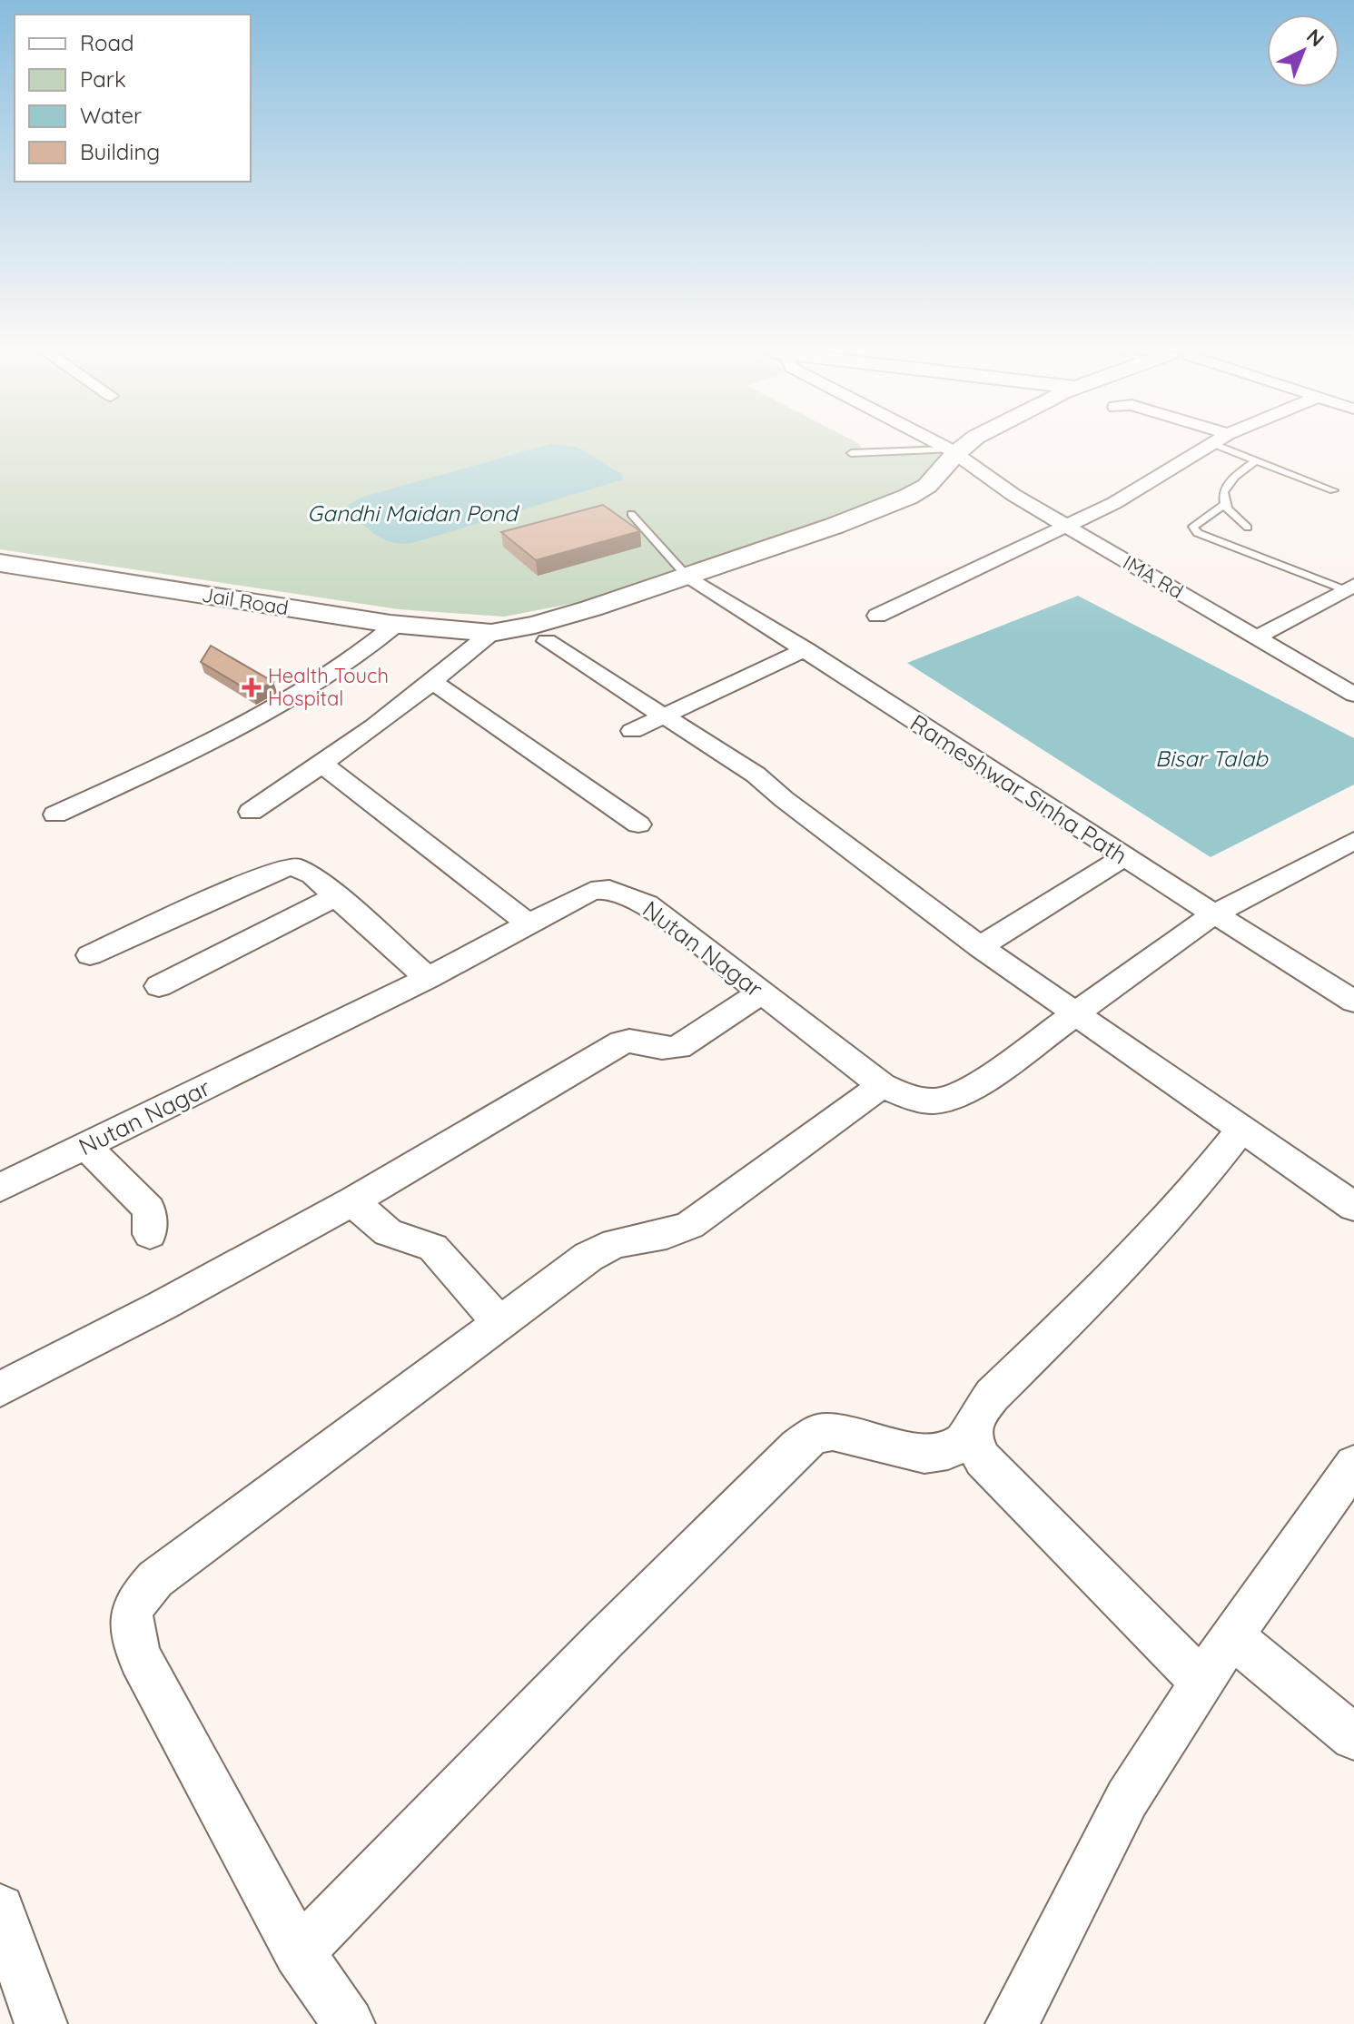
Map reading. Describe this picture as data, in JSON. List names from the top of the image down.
{
  "streets": {
    "main road": ["Jail Road"],
    "street": ["IMA Rd", "Rameshwar Sinha Path", "Nutan Nagar"]
  },
  "crossings": [
    ["IMA Rd", "Jail Road"],
    ["Jail Road", "Rameshwar Sinha Path"],
    ["Rameshwar Sinha Path", "Nutan Nagar"]
  ],
  "water": ["Gandhi Maidan Pond", "Bisar Talab"],
  "places": {
    "health": ["Health Touch Hospital"]
  },
  "legend": [
    "Road",
    "Park",
    "Water",
    "Building"
  ],
  "north": "top right"
}
